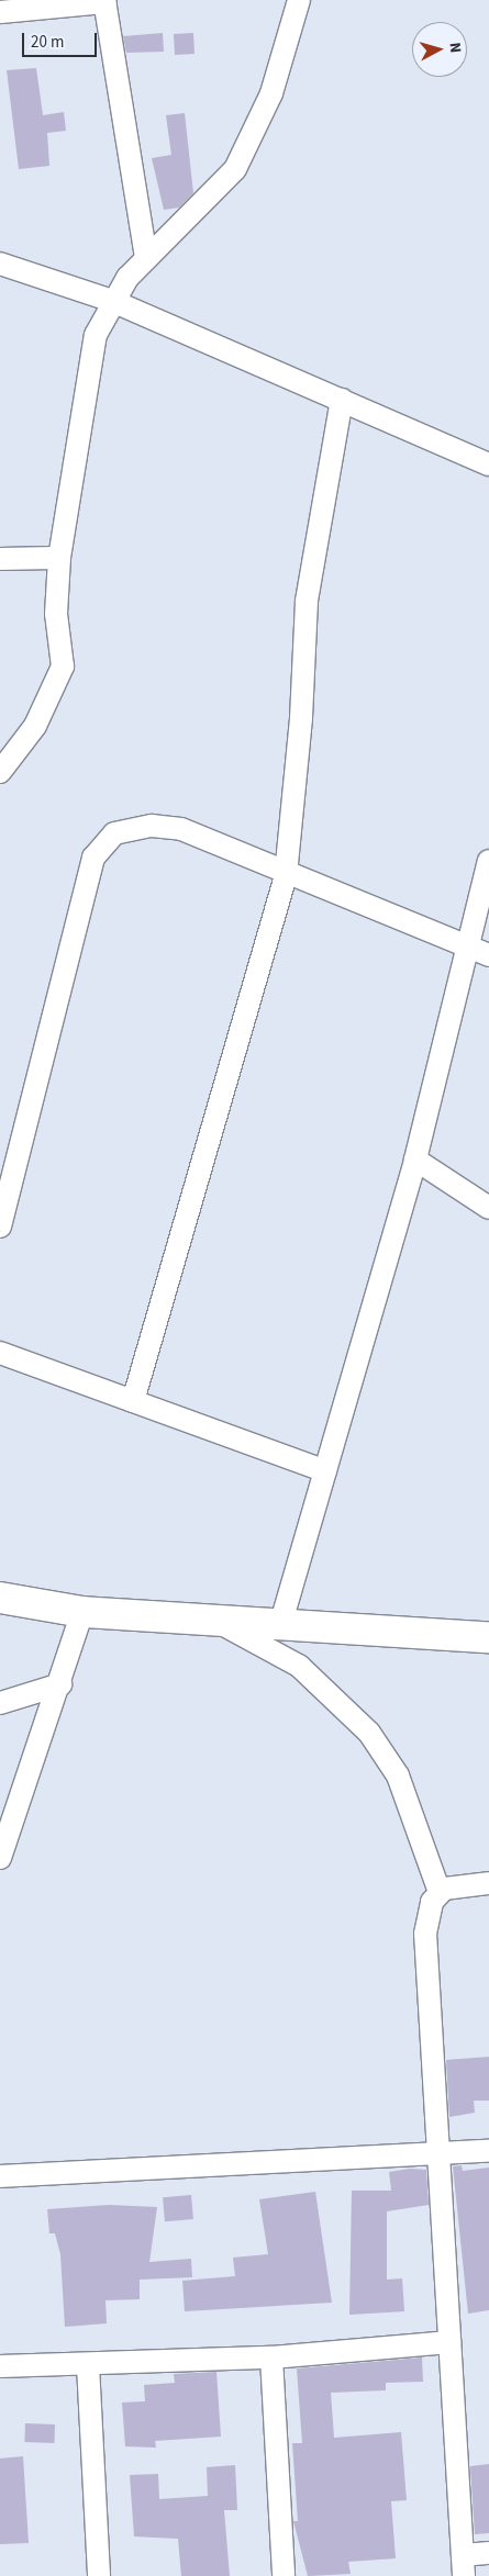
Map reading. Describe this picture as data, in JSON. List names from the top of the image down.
{
  "scale_bar": "20 m",
  "north": "right"
}
